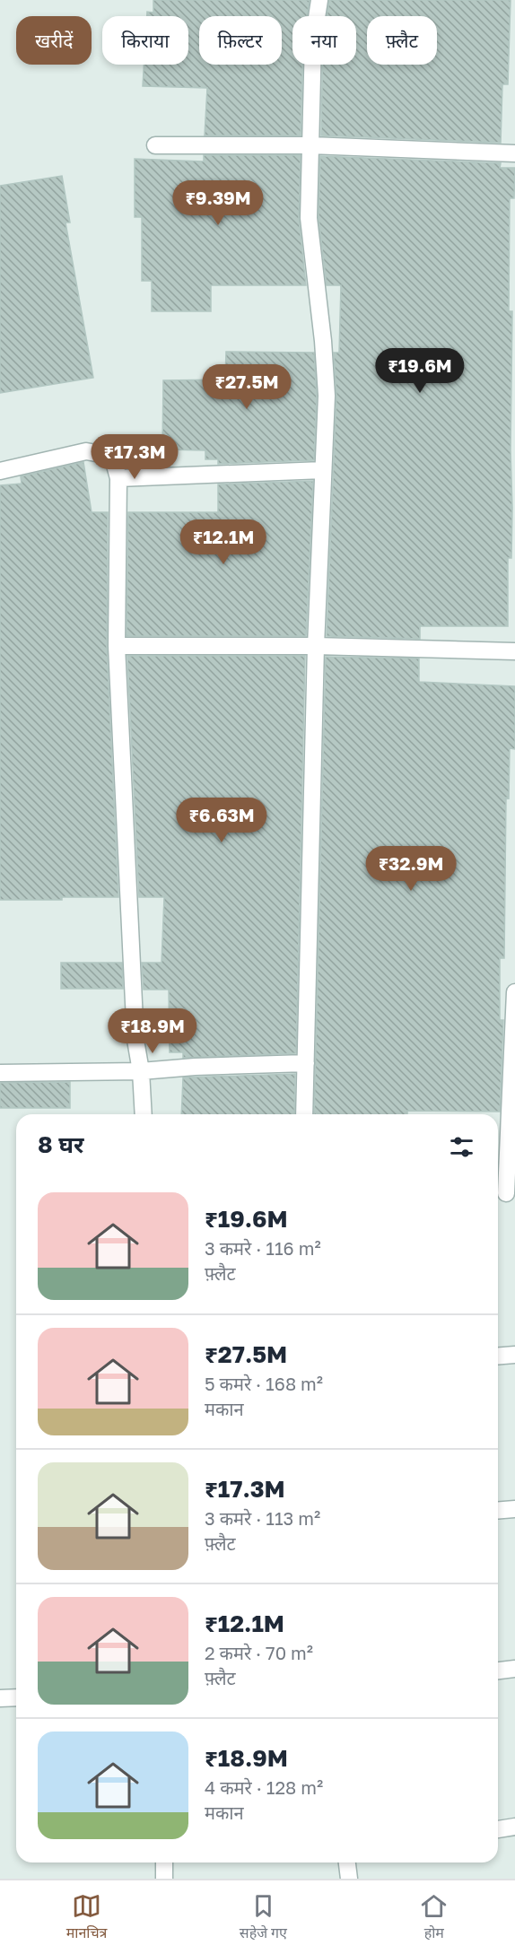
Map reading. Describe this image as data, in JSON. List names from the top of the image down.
{
  "page": {
    "chip": [
      "खरीदें",
      "किराया",
      "फ़िल्टर",
      "नया",
      "फ़्लैट"
    ],
    "price": [
      "₹9.39M",
      "₹19.6M",
      "₹27.5M",
      "₹17.3M",
      "₹12.1M",
      "₹6.63M",
      "₹32.9M",
      "₹18.9M"
    ],
    "heading": "8 घर",
    "list": [
      {
        "name": "₹19.6M",
        "note": "3 कमरे · 116 m² · फ़्लैट"
      },
      {
        "name": "₹27.5M",
        "note": "5 कमरे · 168 m² · मकान"
      },
      {
        "name": "₹17.3M",
        "note": "3 कमरे · 113 m² · फ़्लैट"
      },
      {
        "name": "₹12.1M",
        "note": "2 कमरे · 70 m² · फ़्लैट"
      },
      {
        "name": "₹18.9M",
        "note": "4 कमरे · 128 m² · मकान"
      }
    ],
    "tabs": ["मानचित्र", "सहेजे गए", "होम"]
  }
}
